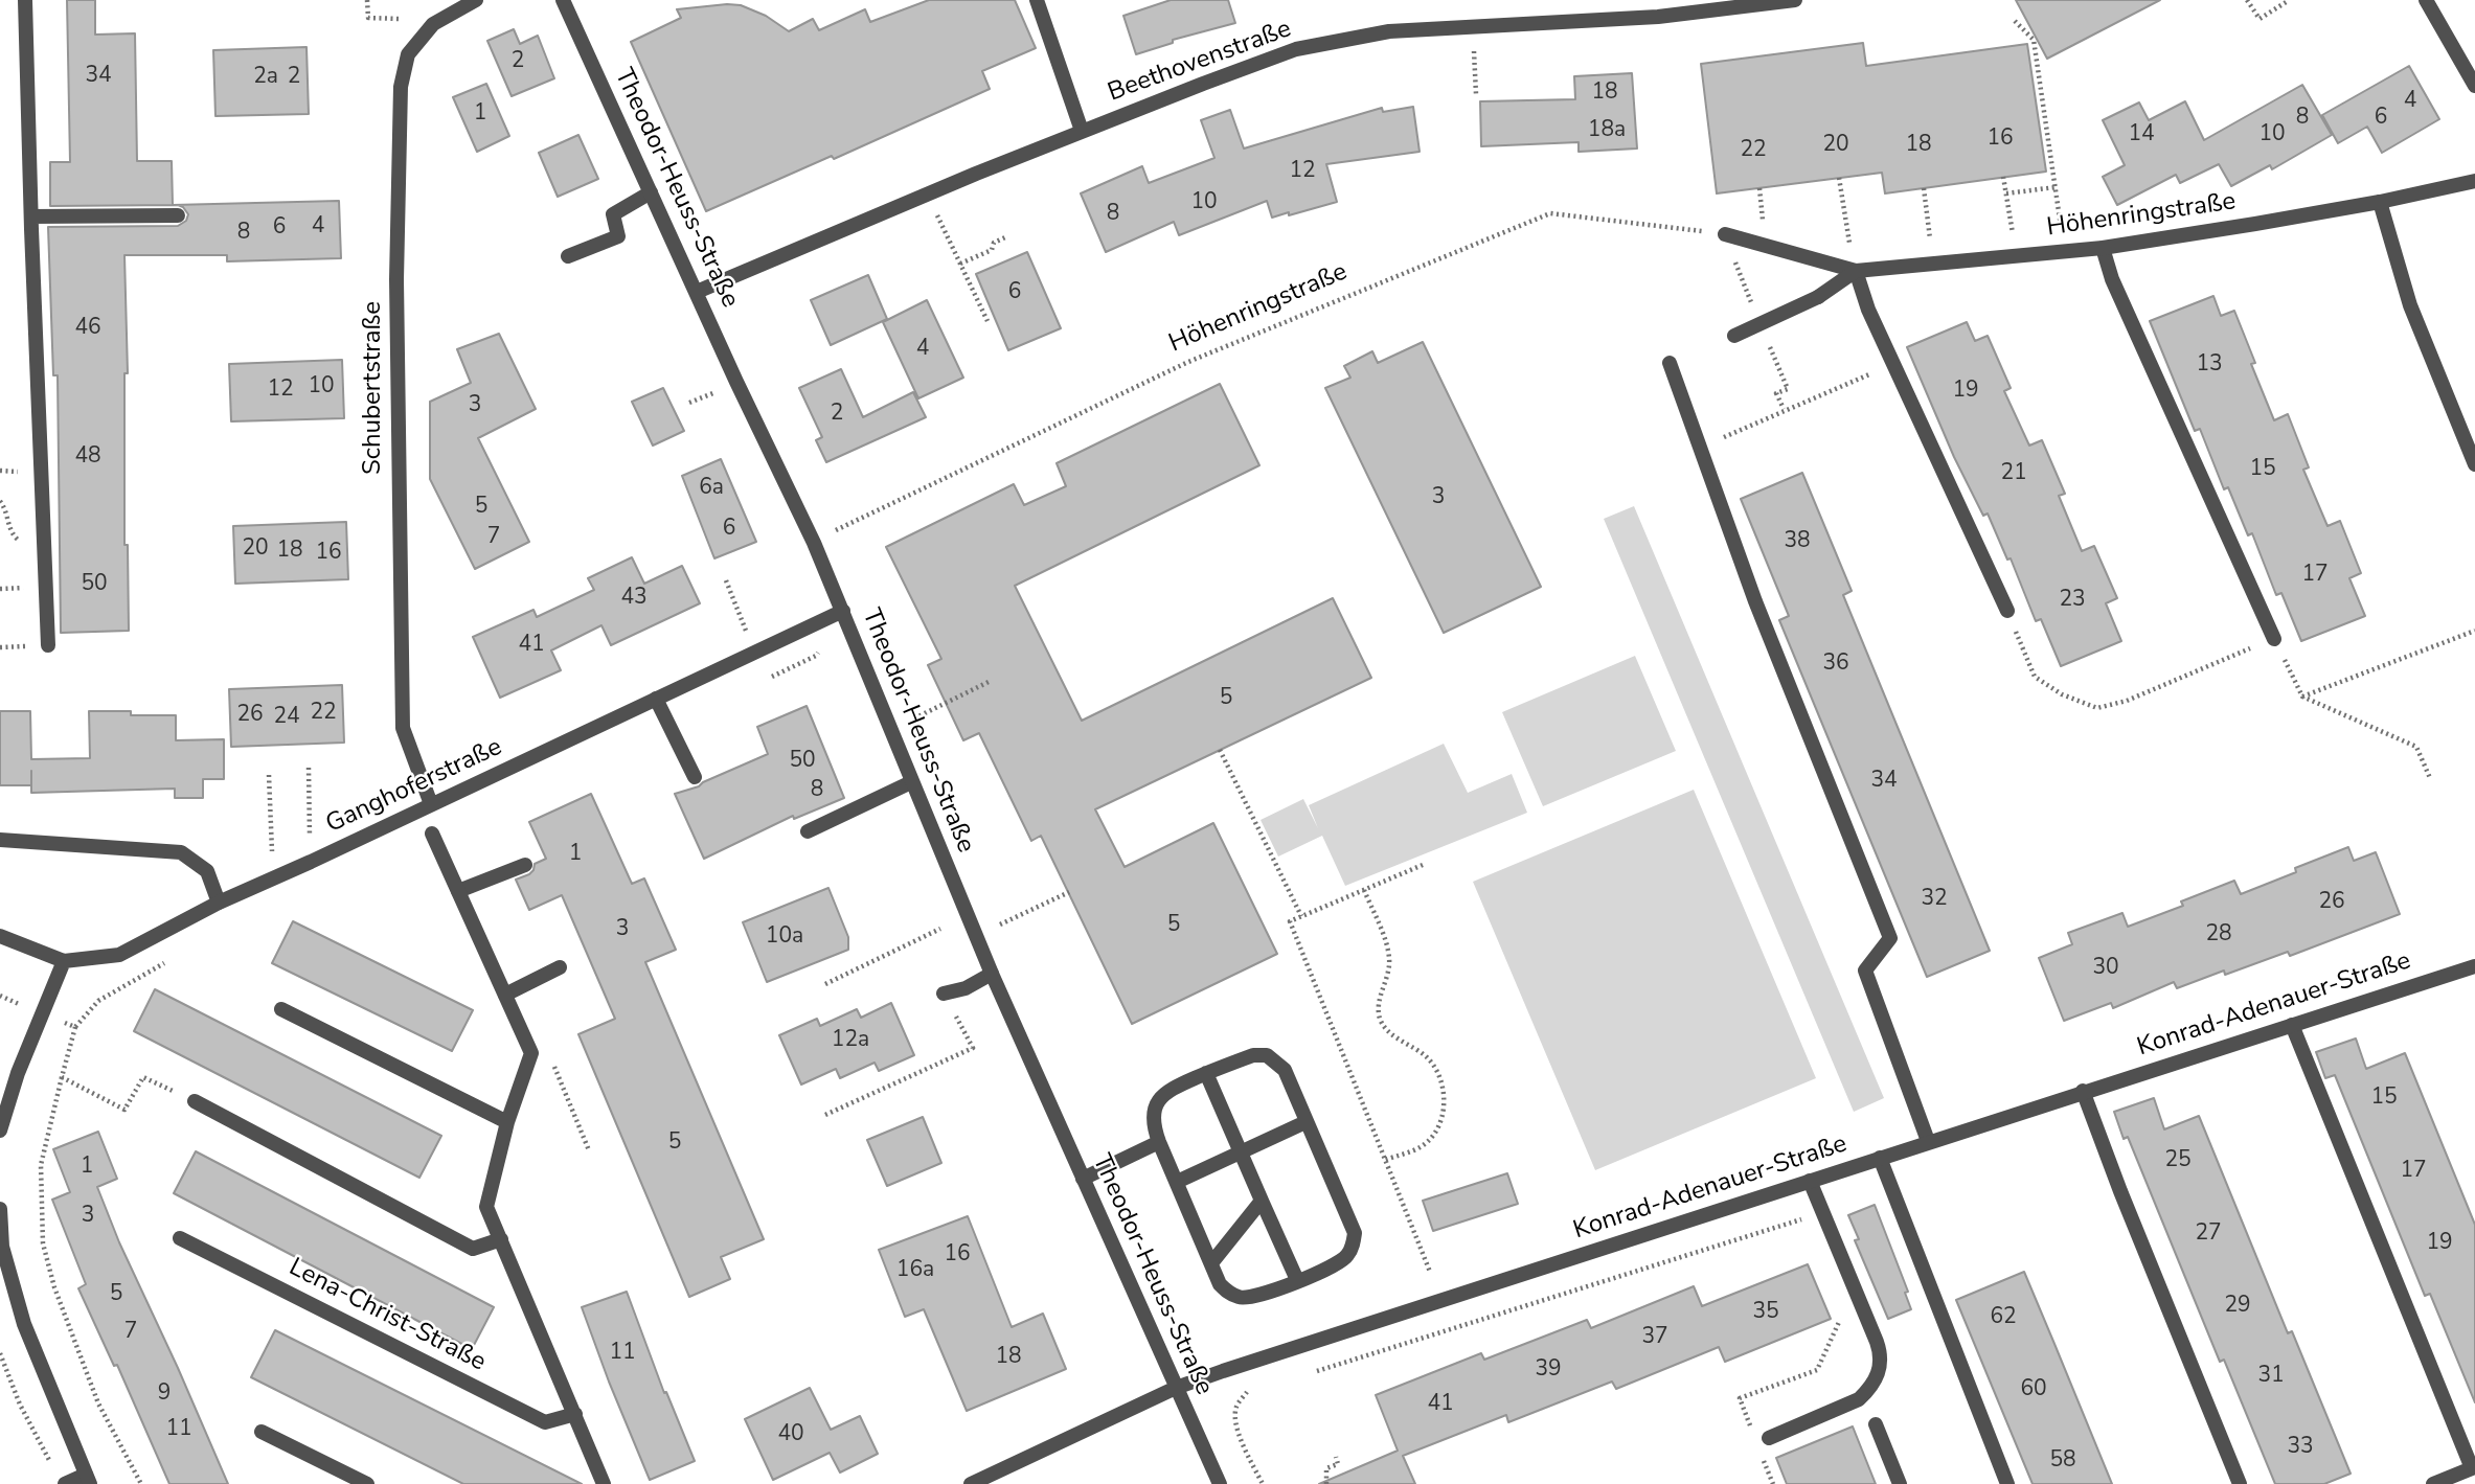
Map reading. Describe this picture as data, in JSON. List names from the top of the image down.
{
  "streets": {
    "street": [
      "Beethovenstraße",
      "Theodor-Heuss-Straße",
      "Höhenringstraße",
      "Schubertstraße",
      "Ganghoferstraße",
      "Konrad-Adenauer-Straße",
      "Lena-Christ-Straße"
    ]
  },
  "crossings": [
    ["Beethovenstraße", "Theodor-Heuss-Straße"],
    ["Theodor-Heuss-Straße", "Ganghoferstraße"],
    ["Theodor-Heuss-Straße", "Konrad-Adenauer-Straße"],
    ["Schubertstraße", "Ganghoferstraße"]
  ],
  "house_numbers": [
    "2",
    "34",
    "2a",
    "2",
    "18",
    "4",
    "1",
    "8",
    "6",
    "18a",
    "14",
    "10",
    "16",
    "20",
    "18",
    "22",
    "12",
    "10",
    "8",
    "4",
    "6",
    "8",
    "6",
    "46",
    "4",
    "13",
    "10",
    "12",
    "19",
    "3",
    "2",
    "48",
    "15",
    "21",
    "6a",
    "3",
    "5",
    "6",
    "7",
    "38",
    "20",
    "18",
    "16",
    "17",
    "50",
    "43",
    "23",
    "41",
    "36",
    "5",
    "22",
    "26",
    "24",
    "50",
    "34",
    "8",
    "1",
    "32",
    "26",
    "5",
    "3",
    "28",
    "10a",
    "30",
    "12a",
    "15",
    "5",
    "25",
    "1",
    "17",
    "3",
    "27",
    "19",
    "16",
    "16a",
    "5",
    "29",
    "35",
    "62",
    "7",
    "37",
    "11",
    "18",
    "39",
    "31",
    "60",
    "9",
    "41",
    "11",
    "40",
    "33",
    "58"
  ]
}
